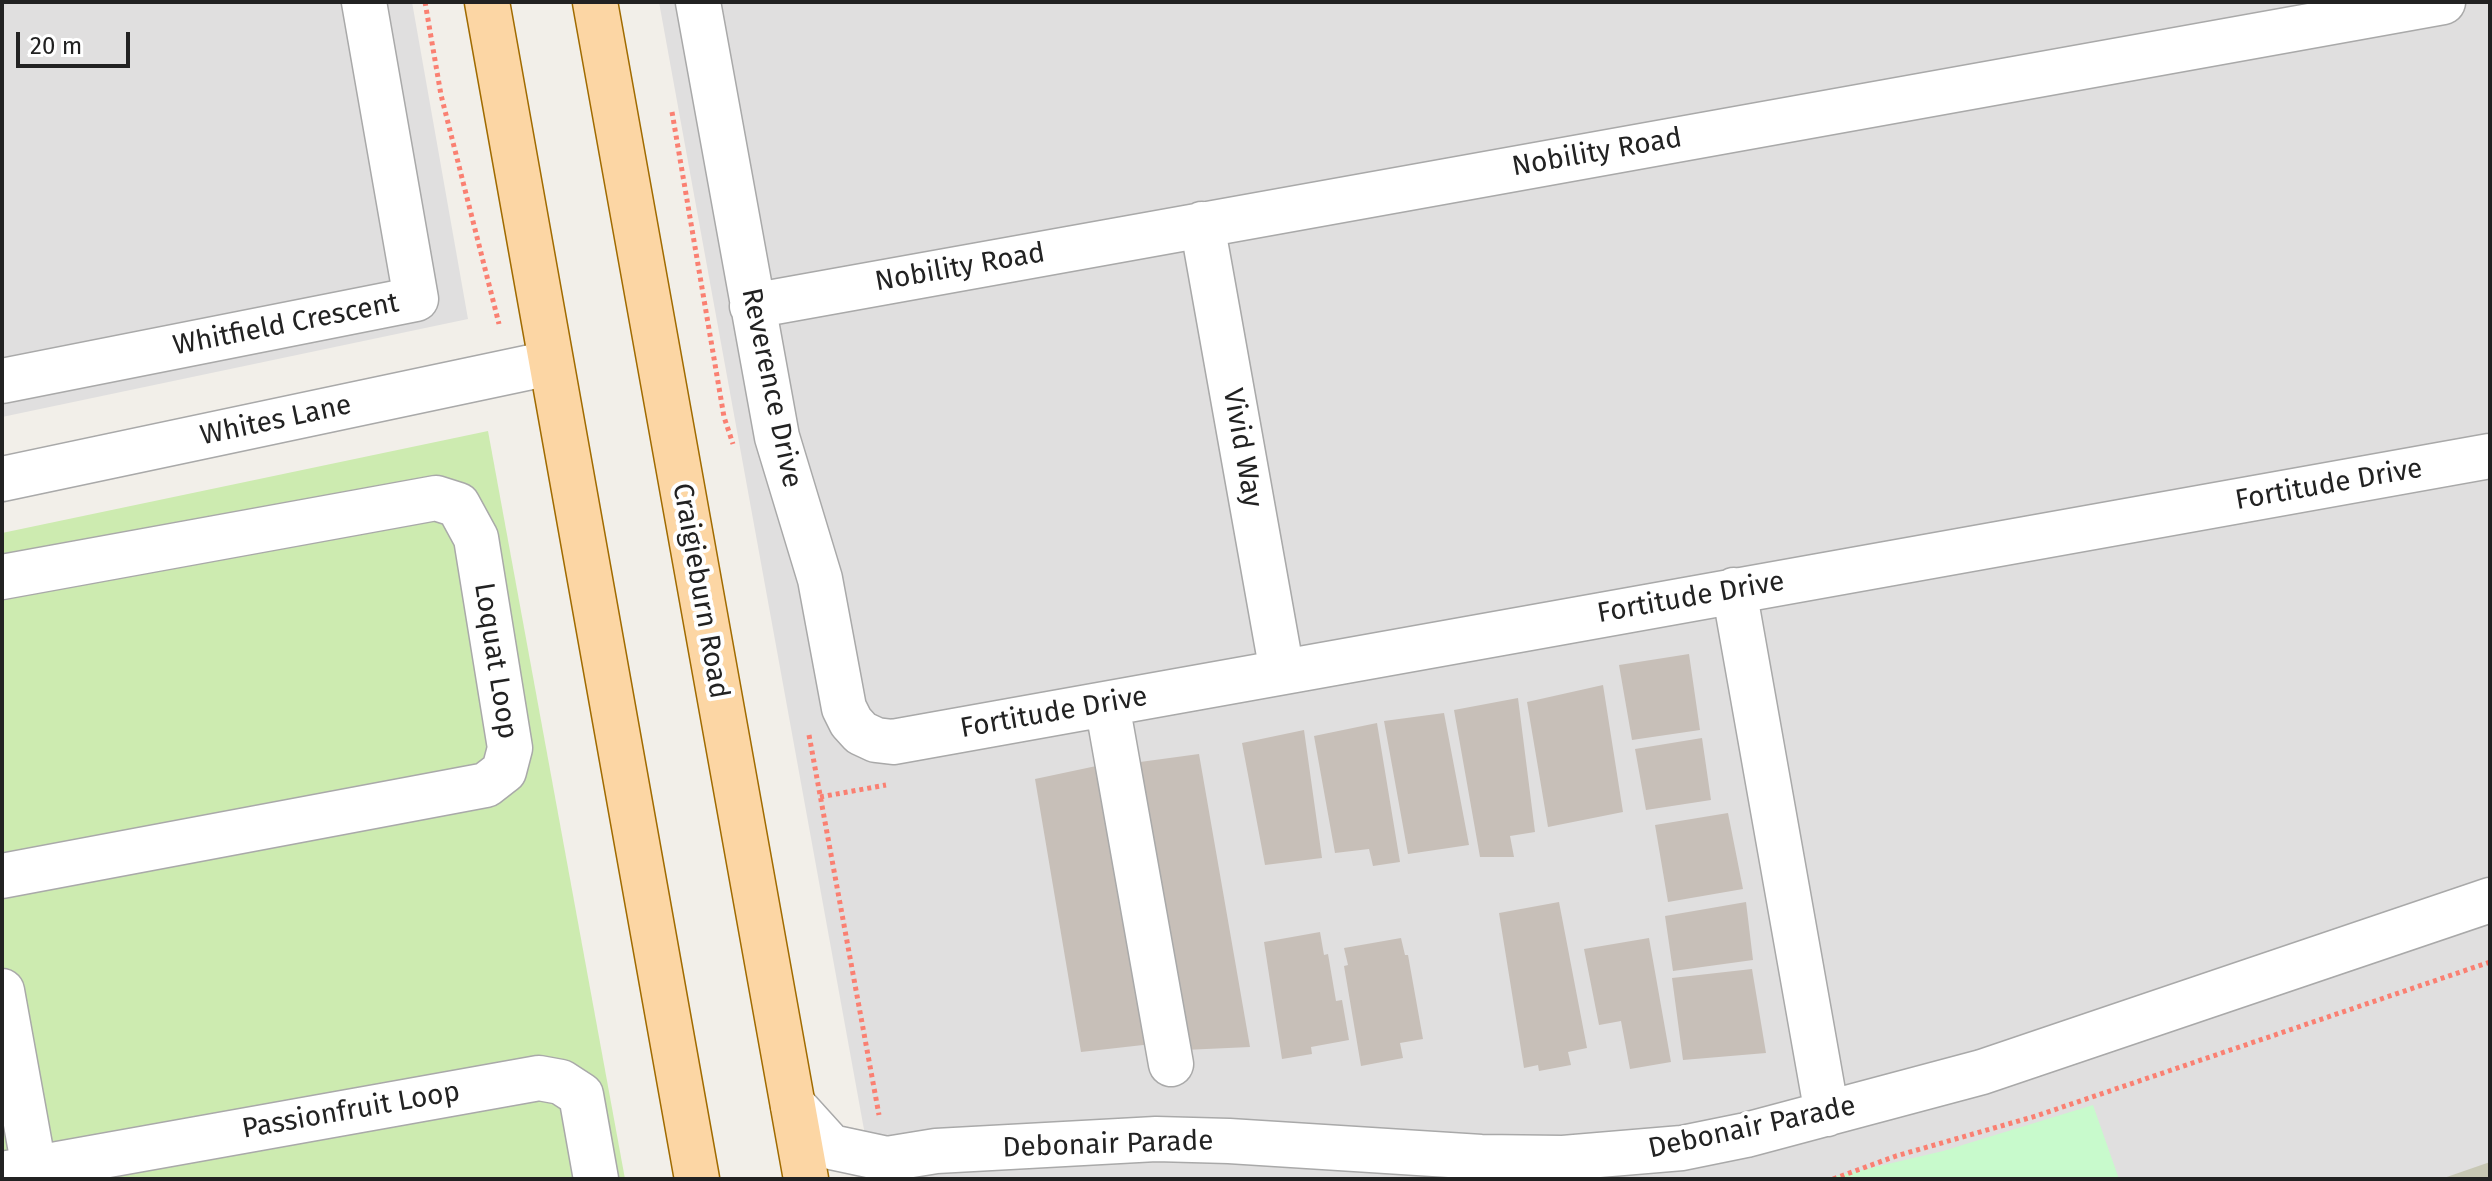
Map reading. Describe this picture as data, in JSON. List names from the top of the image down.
{
  "streets": {
    "main road": ["Craigieburn Road"],
    "street": [
      "Nobility Road",
      "Whitfield Crescent",
      "Reverence Drive",
      "Whites Lane",
      "Vivid Way",
      "Fortitude Drive",
      "Loquat Loop",
      "Passionfruit Loop",
      "Debonair Parade"
    ]
  },
  "crossings": [
    ["Nobility Road", "Reverence Drive"],
    ["Nobility Road", "Vivid Way"],
    ["Reverence Drive", "Fortitude Drive"],
    ["Vivid Way", "Fortitude Drive"]
  ],
  "scale_bar": "20 m"
}
